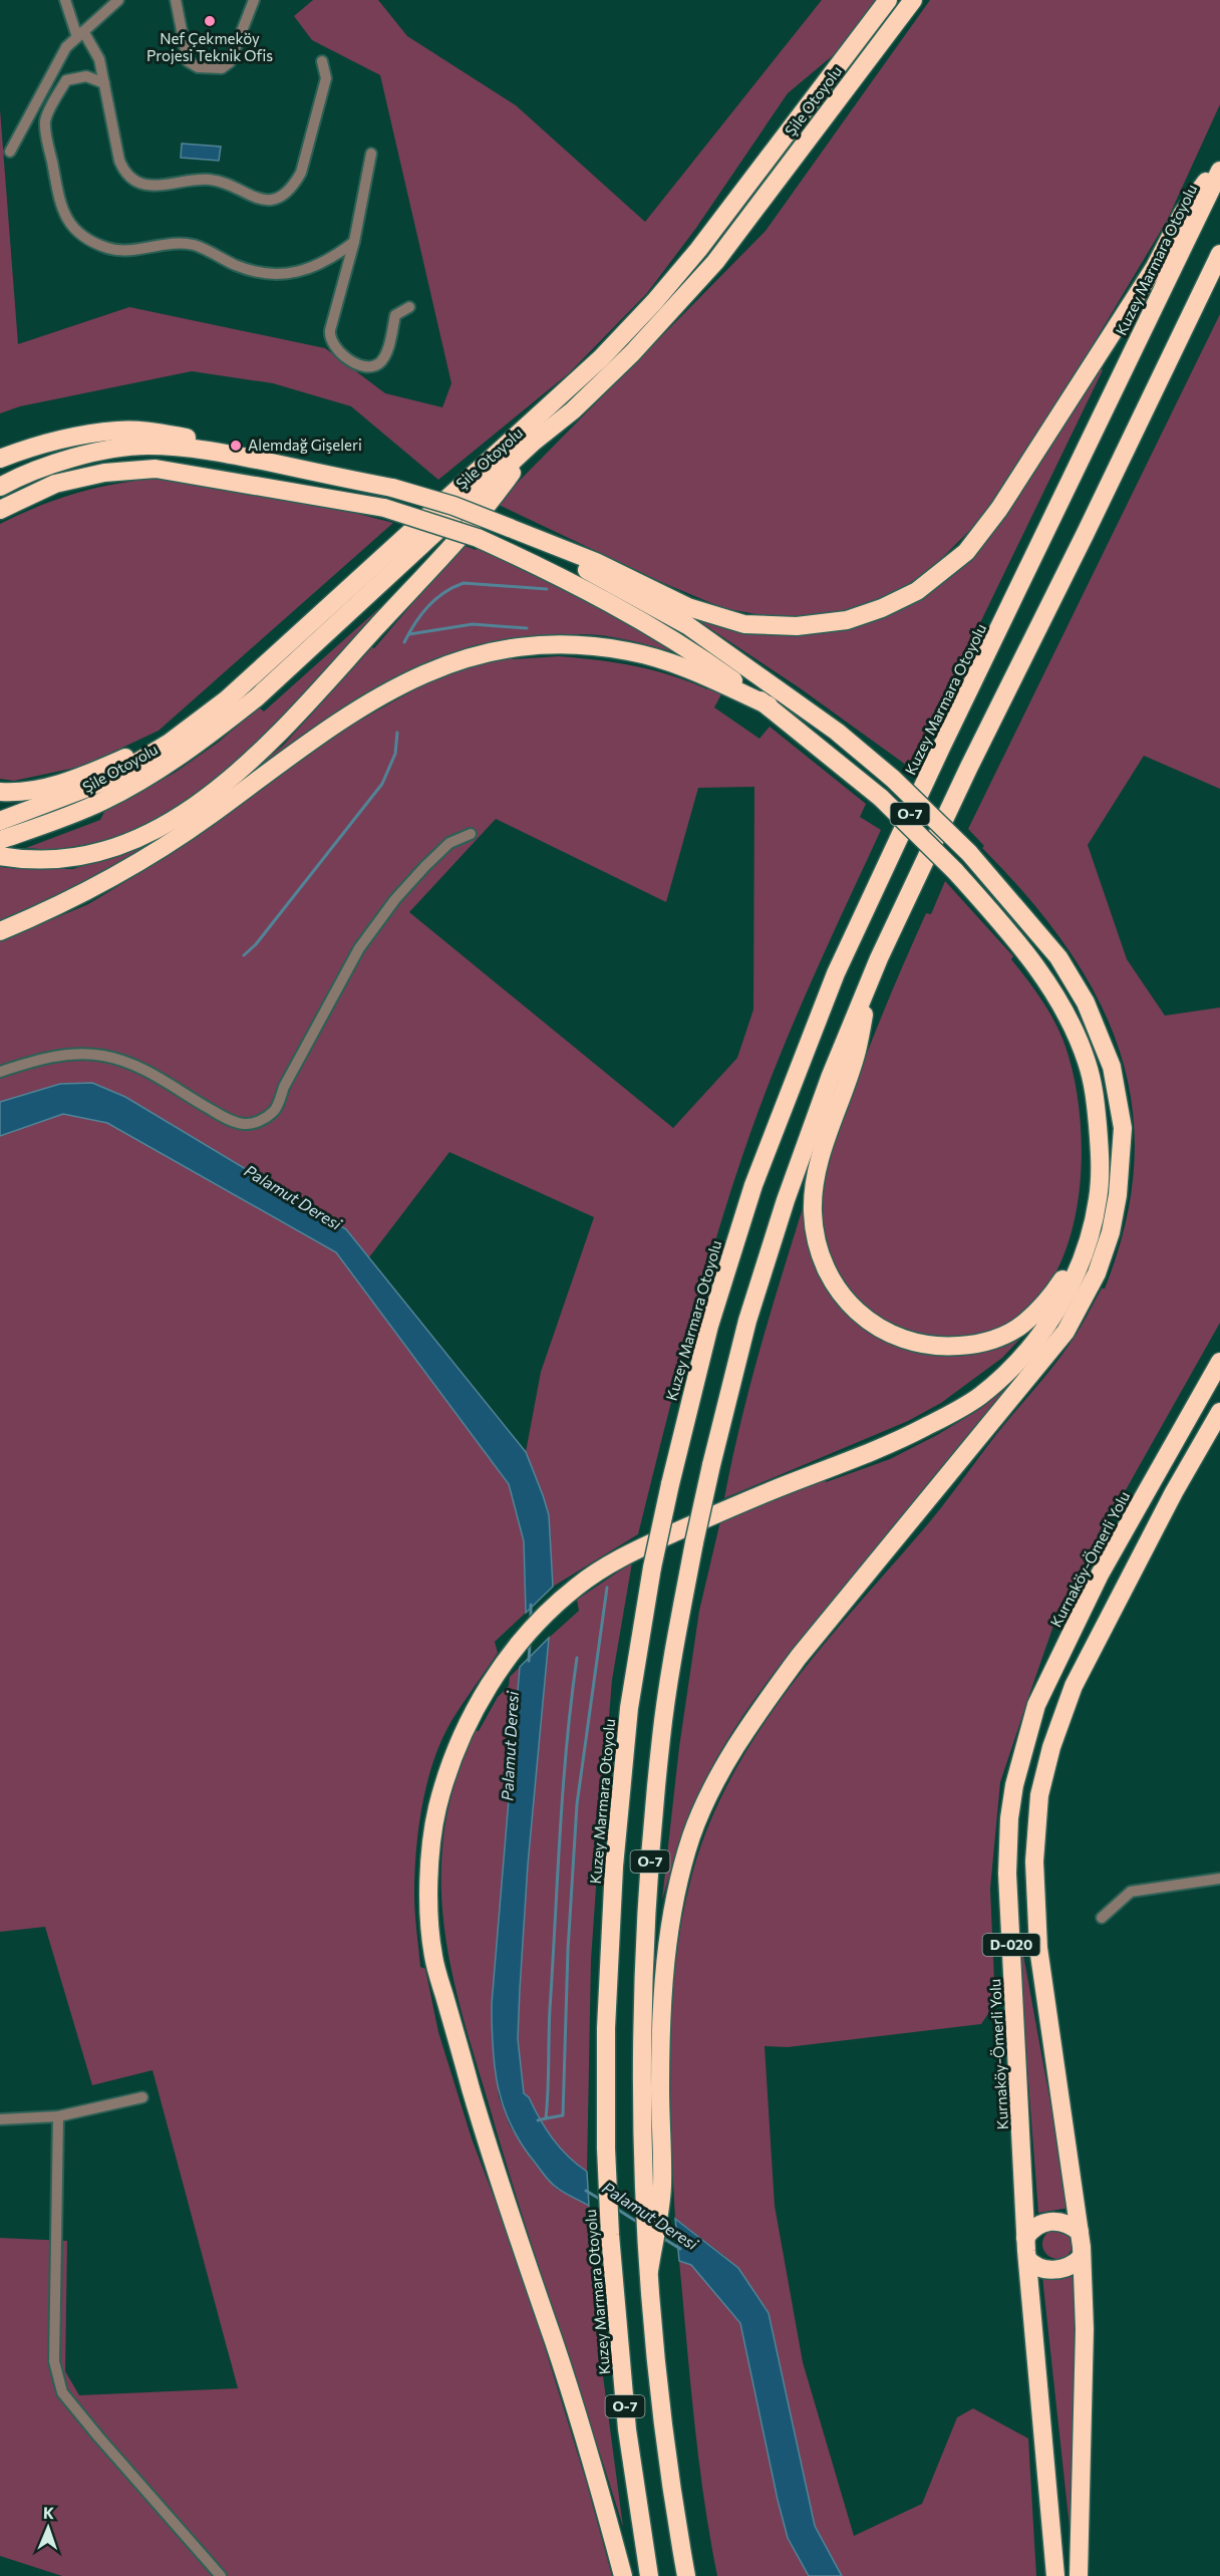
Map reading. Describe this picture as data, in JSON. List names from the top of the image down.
{
  "streets": {
    "highway": [
      "Şile Otoyolu",
      "Kuzey Marmara Otoyolu",
      "O-7",
      "Kurnaköy-Ömerli Yolu",
      "D-020"
    ]
  },
  "crossings": [
    ["Kurnaköy-Ömerli Yolu", "D-020"]
  ],
  "water": ["Palamut Deresi"],
  "places": ["Nef Çekmeköy Projesi Teknik Ofis", "Alemdağ Gişeleri"],
  "north": "top"
}
